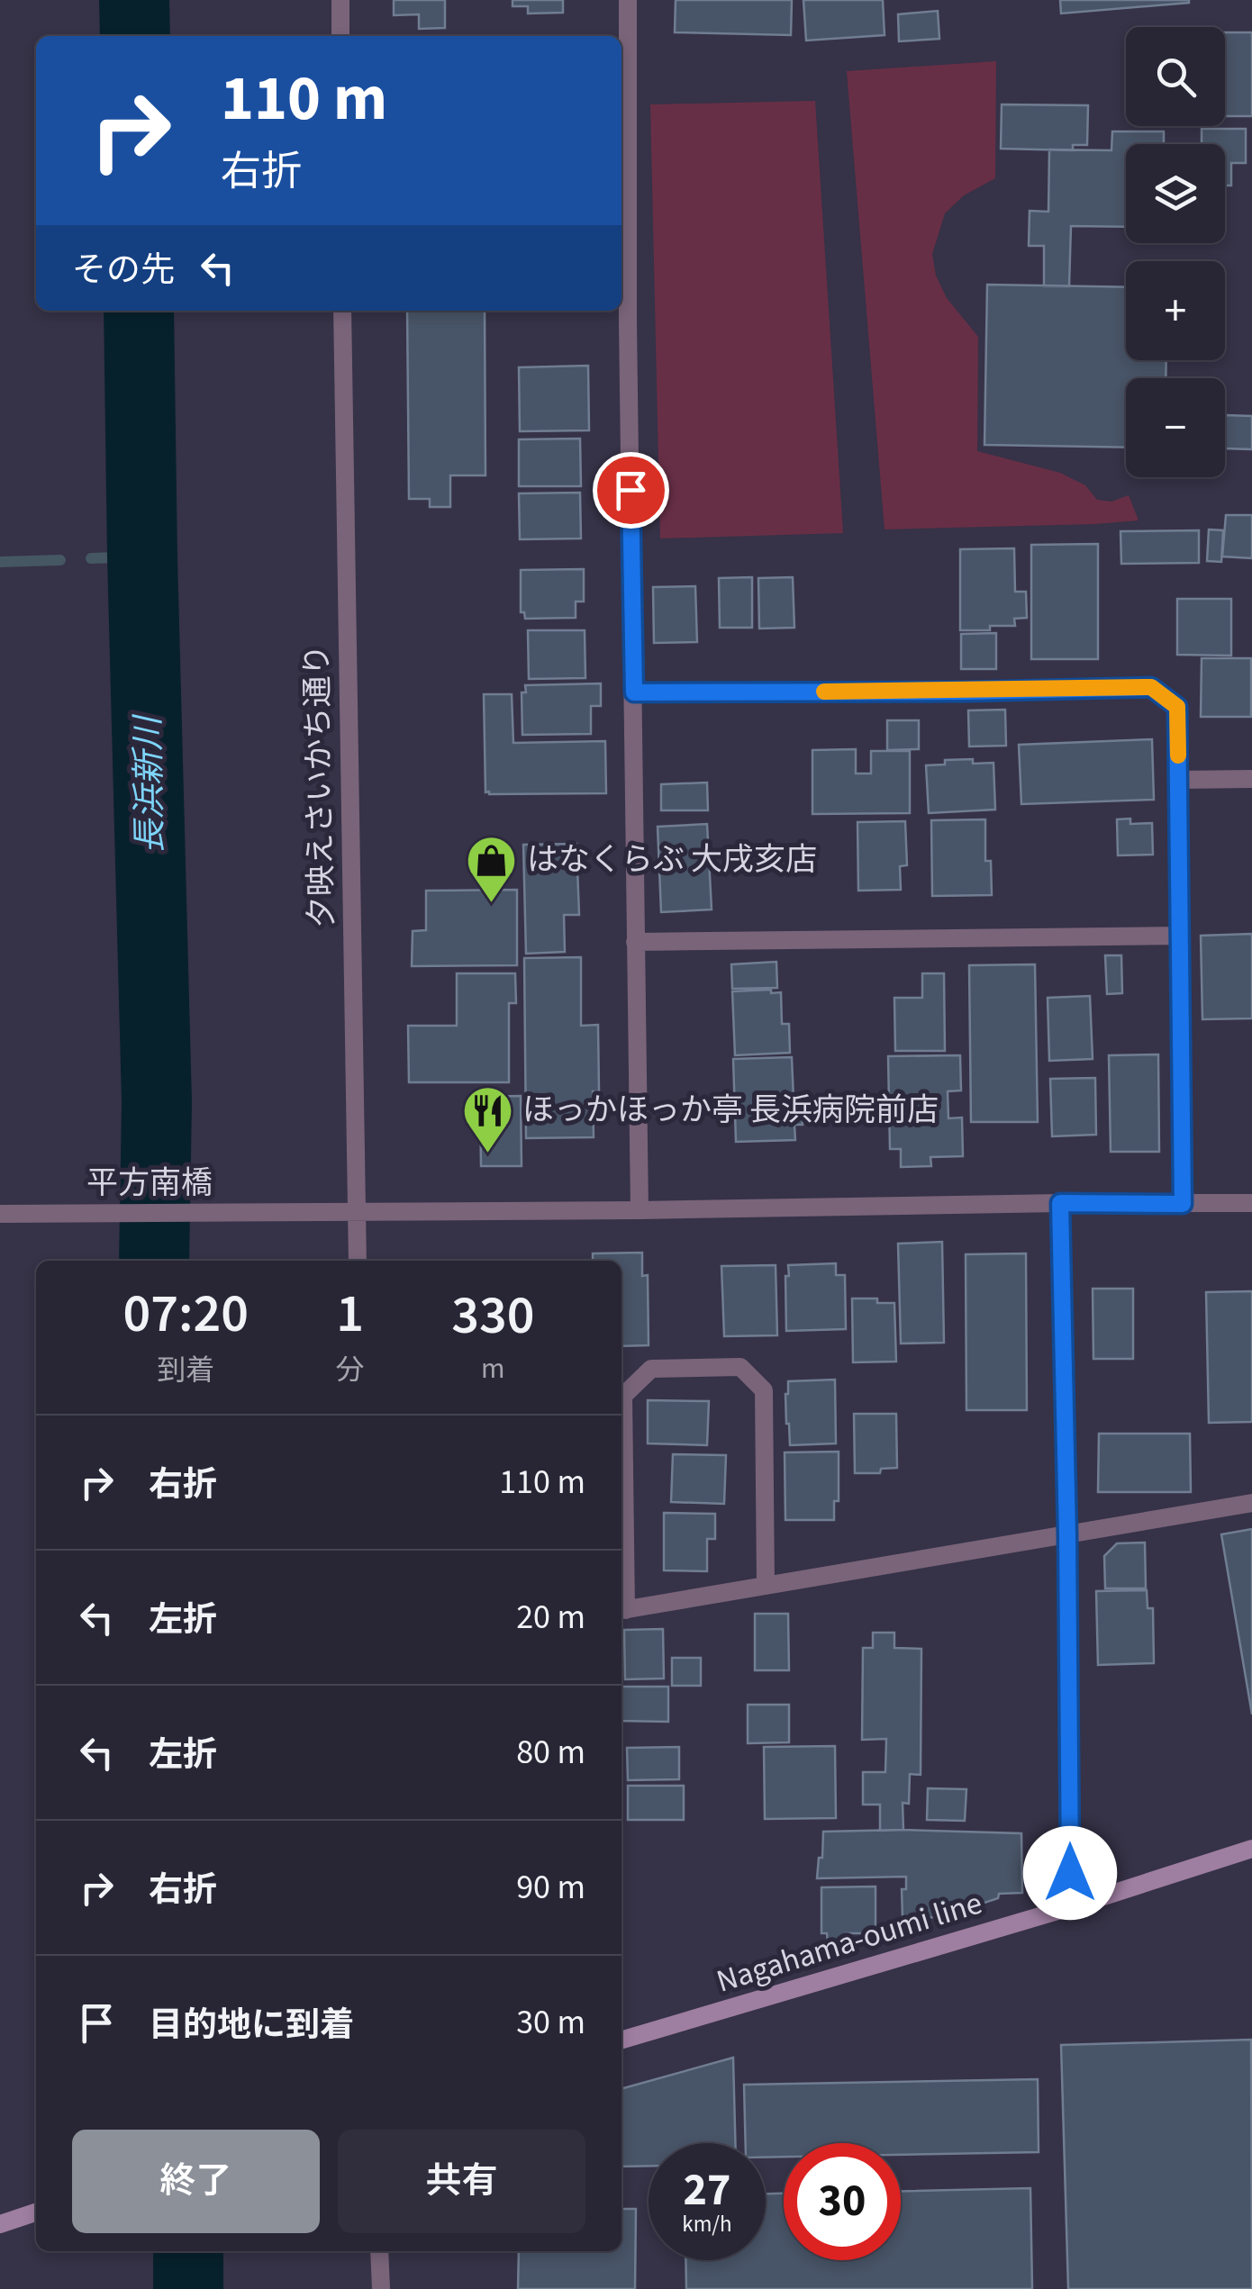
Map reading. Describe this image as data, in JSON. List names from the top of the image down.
{
  "streets": {
    "main road": ["Nagahama-oumi line"],
    "street": ["夕映えさいかち通り", "平方南橋"]
  },
  "crossings": [
    ["夕映えさいかち通り", "平方南橋"]
  ],
  "water": ["長浜新川"],
  "places": {
    "shop": ["はなくらぶ 大戌亥店"],
    "restaurant": ["ほっかほっか亭 長浜病院前店"]
  },
  "page": {
    "map_buttons": ["+", "−"],
    "turn": ["110 m", "右折"],
    "then": "その先",
    "eta": [
      "07:20",
      "到着",
      "1",
      "分",
      "330",
      "m"
    ],
    "list": [
      {
        "name": "右折",
        "value": "110 m"
      },
      {
        "name": "左折",
        "value": "20 m"
      },
      {
        "name": "左折",
        "value": "80 m"
      },
      {
        "name": "右折",
        "value": "90 m"
      },
      {
        "name": "目的地に到着",
        "value": "30 m"
      }
    ],
    "buttons": ["終了", "共有"],
    "speed": "27 km/h",
    "limit": "30"
  }
}
